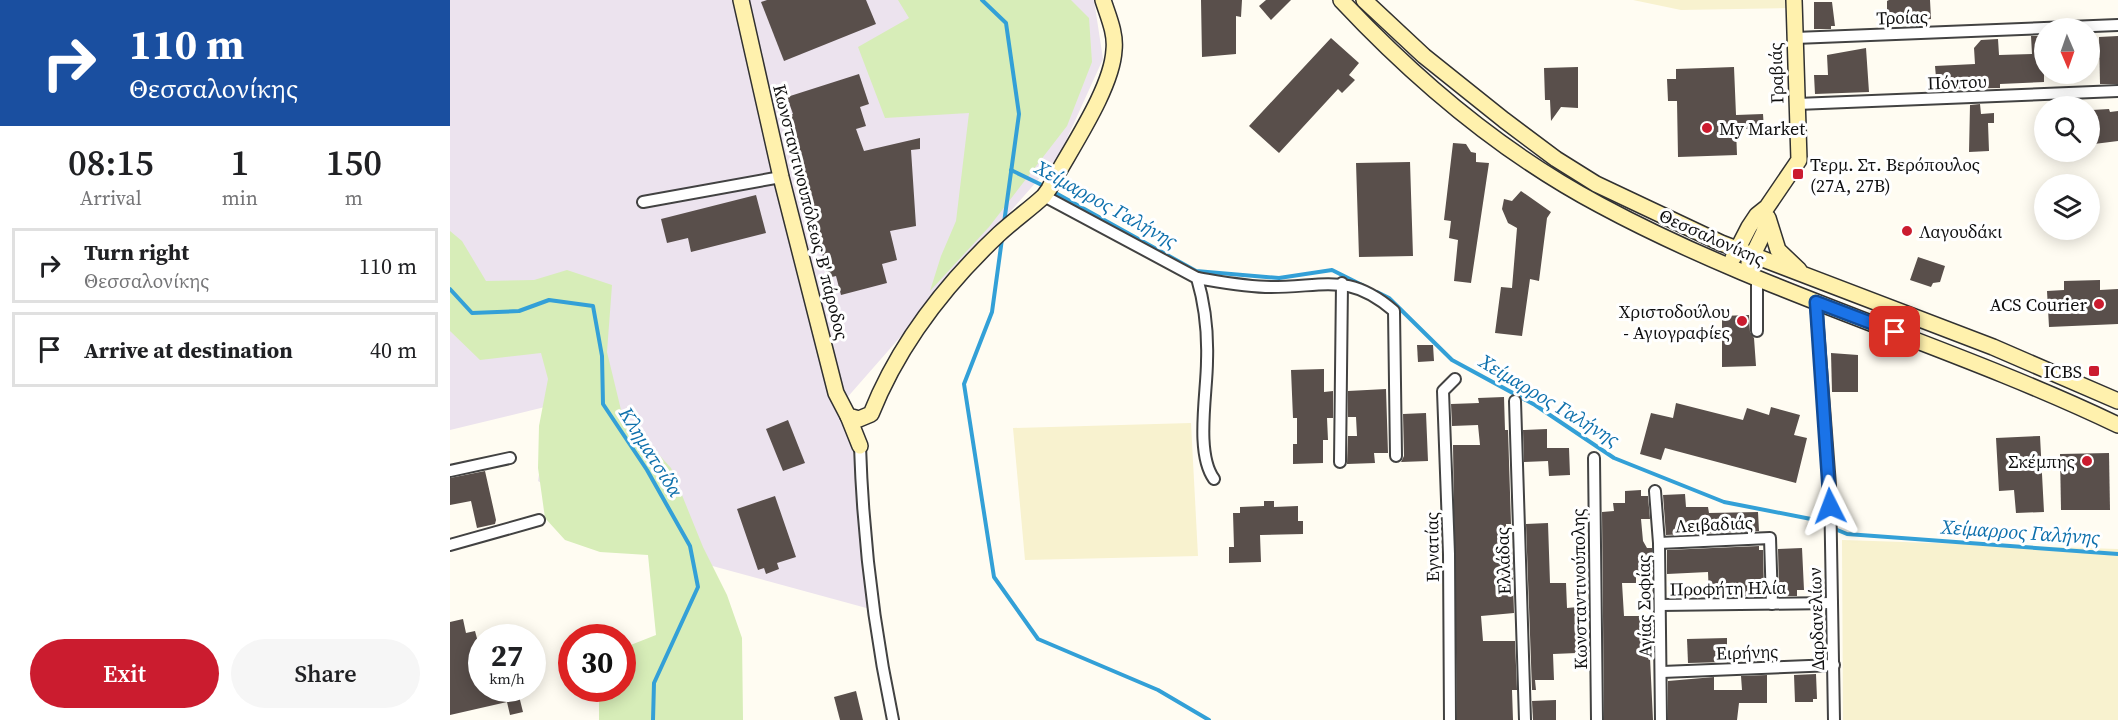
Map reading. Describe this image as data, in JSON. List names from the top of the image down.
{
  "streets": {
    "main road": ["Γραβιάς", "Κωνσταντινουπόλεως Β' πάροδος", "Θεσσαλονίκης"],
    "street": [
      "Τροίας",
      "Πόντου",
      "Λειβαδιάς",
      "Εγνατίας",
      "Ελλάδας",
      "Προφήτη Ηλία",
      "Κωνσταντινούπολης",
      "Αγίας Σοφίας",
      "Δαρδανελίων",
      "Ειρήνης"
    ]
  },
  "crossings": [
    ["Τροίας", "Γραβιάς"],
    ["Γραβιάς", "Πόντου"],
    ["Γραβιάς", "Θεσσαλονίκης"],
    ["Θεσσαλονίκης", "Δαρδανελίων"],
    ["Λειβαδιάς", "Προφήτη Ηλία"],
    ["Λειβαδιάς", "Αγίας Σοφίας"],
    ["Προφήτη Ηλία", "Αγίας Σοφίας"],
    ["Προφήτη Ηλία", "Δαρδανελίων"],
    ["Αγίας Σοφίας", "Ειρήνης"],
    ["Δαρδανελίων", "Ειρήνης"]
  ],
  "water": ["Χείμαρρος Γαλήνης", "Κληματσίδα"],
  "places": {
    "other": [
      "My Market",
      "Λαγουδάκι",
      "ACS Courier",
      "Χριστοδούλου - Αγιογραφίες",
      "Σκέμπης"
    ],
    "transit": ["Τερμ. Στ. Βερόπουλος (27Α, 27Β)", "ICBS"]
  },
  "north": "bottom",
  "page": {
    "turn": ["110 m", "Θεσσαλονίκης"],
    "eta": [
      "08:15",
      "Arrival",
      "1",
      "min",
      "150",
      "m"
    ],
    "list": [
      {
        "name": "Turn right",
        "note": "Θεσσαλονίκης",
        "value": "110 m"
      },
      {
        "name": "Arrive at destination",
        "value": "40 m"
      }
    ],
    "speed": "27 km/h",
    "limit": "30",
    "buttons": ["Exit", "Share"]
  }
}
